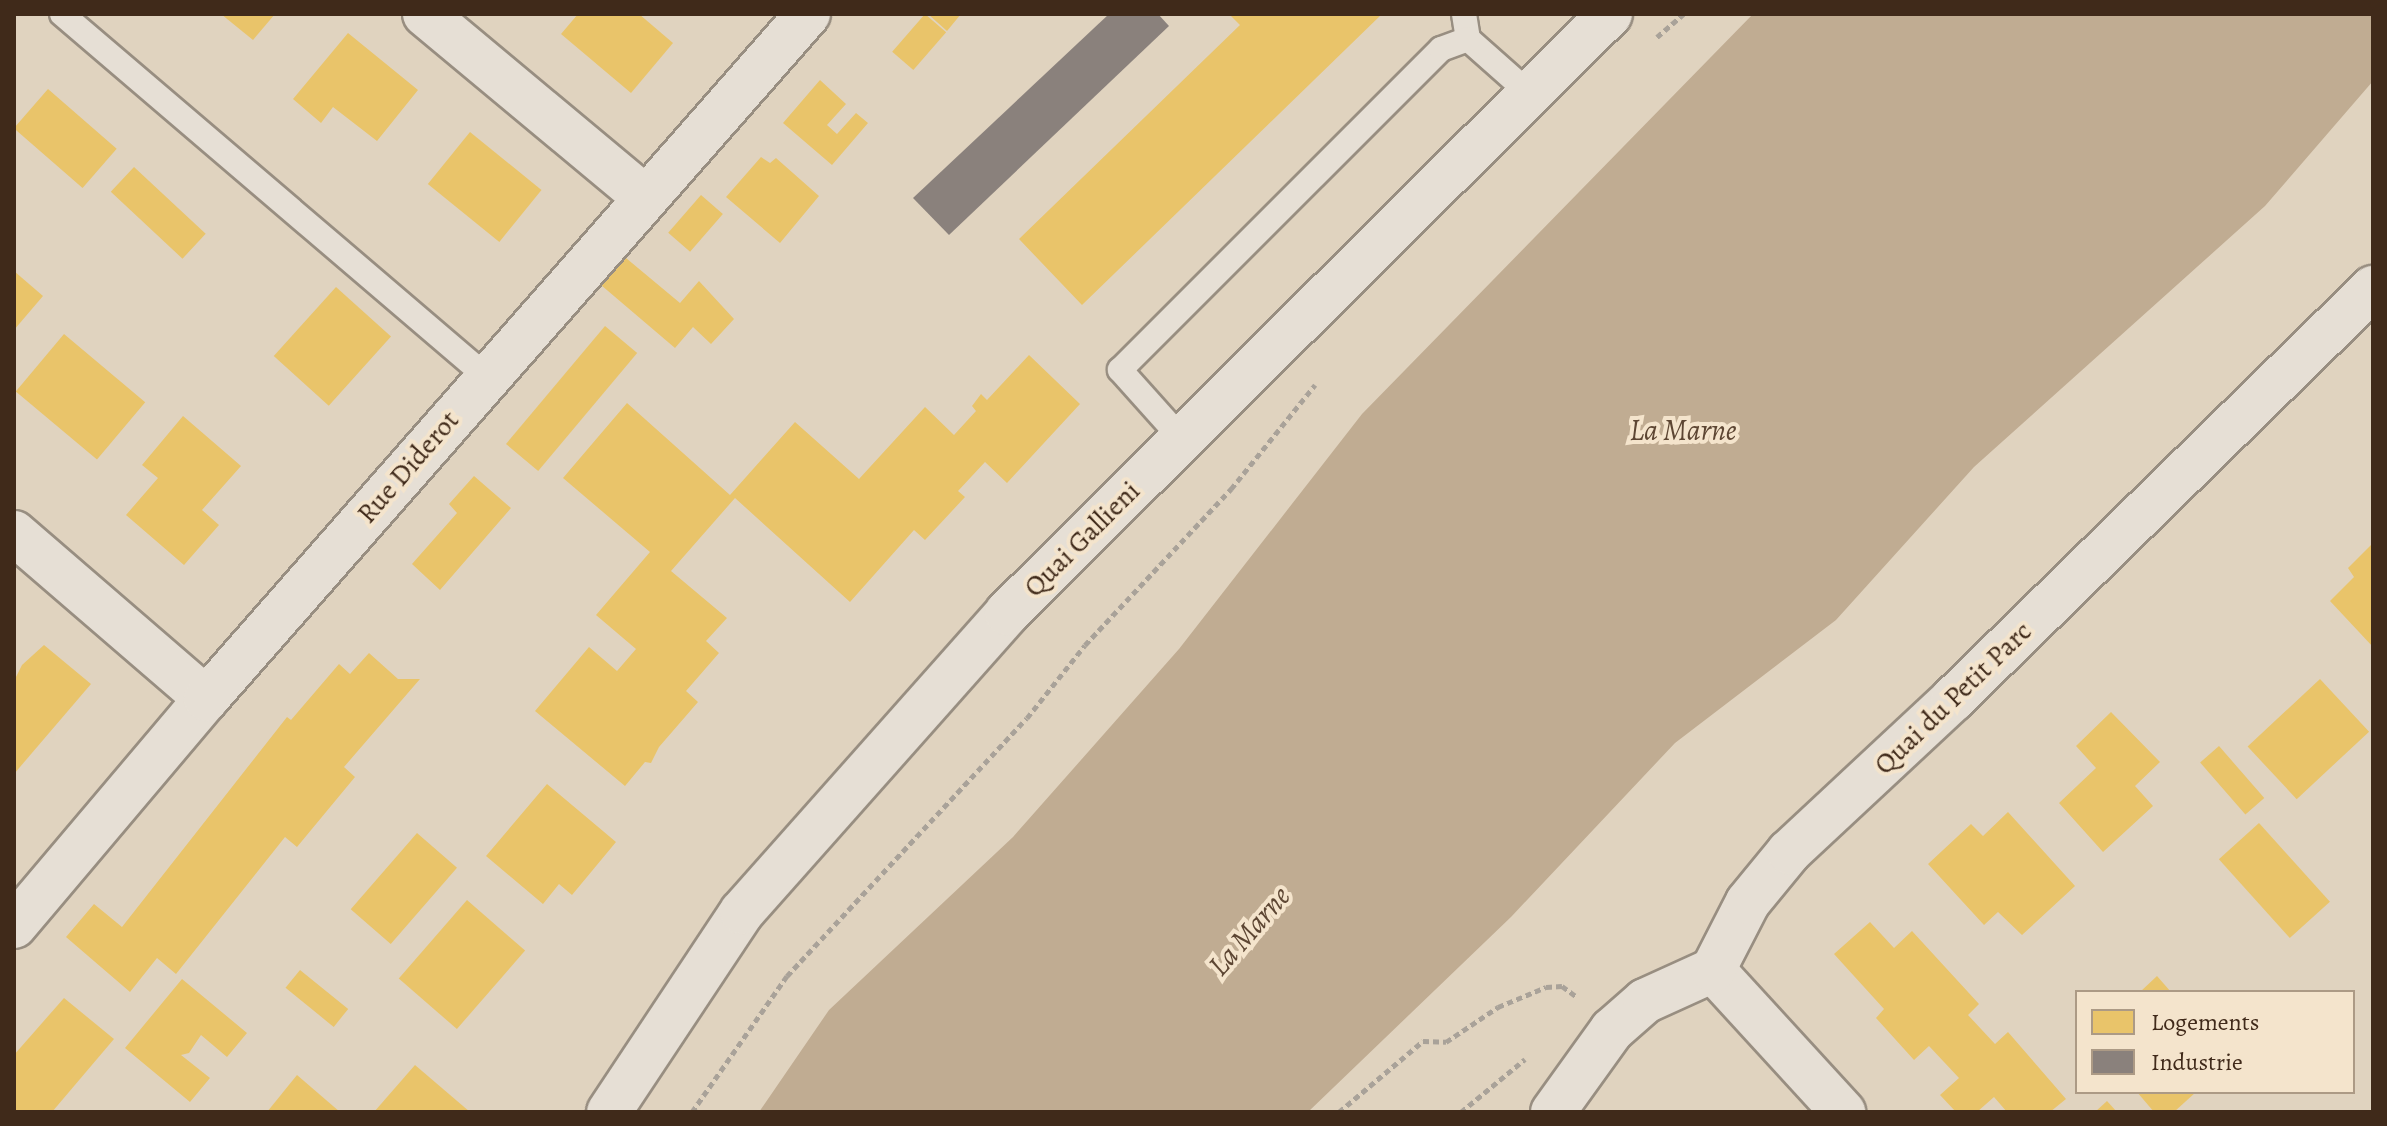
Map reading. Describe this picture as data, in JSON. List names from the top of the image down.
{
  "streets": {
    "street": ["Rue Diderot", "Quai Gallieni", "Quai du Petit Parc"]
  },
  "water": ["La Marne"],
  "legend": ["Logements", "Industrie"]
}
